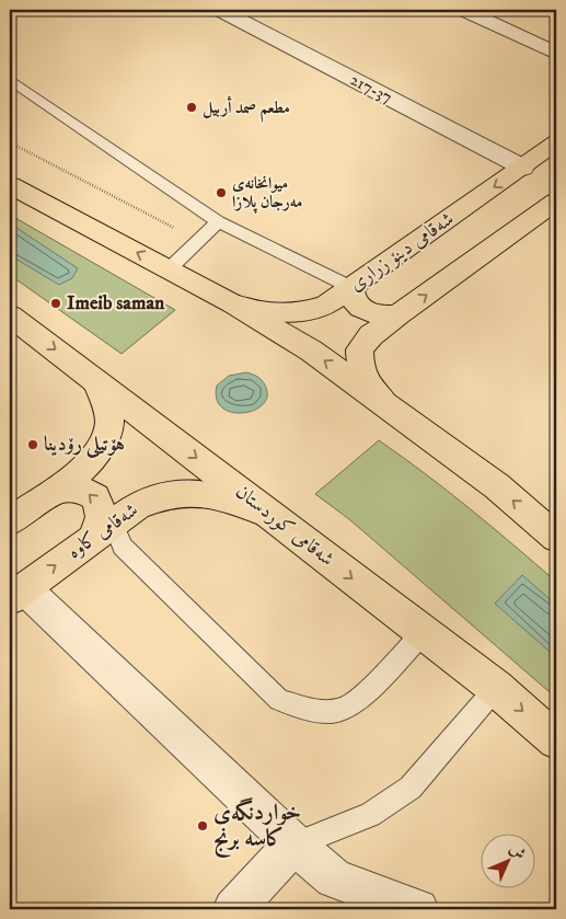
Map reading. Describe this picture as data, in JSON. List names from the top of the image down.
{
  "streets": {
    "main road": ["شەقامی دینۆ زراری", "شەقامی کوردستان", "شەقامی کاوە"],
    "street": ["217-37"]
  },
  "crossings": [
    ["217-37", "شەقامی دینۆ زراری"],
    ["شەقامی کوردستان", "شەقامی کاوە"]
  ],
  "places": [
    "مطعم صمد أربيل",
    "میوانخانەی مەرجان پلازا",
    "Imeib saman",
    "هۆتیلی رۆدینا",
    "خواردنگەی کاسە برنج"
  ],
  "north": "top right"
}
